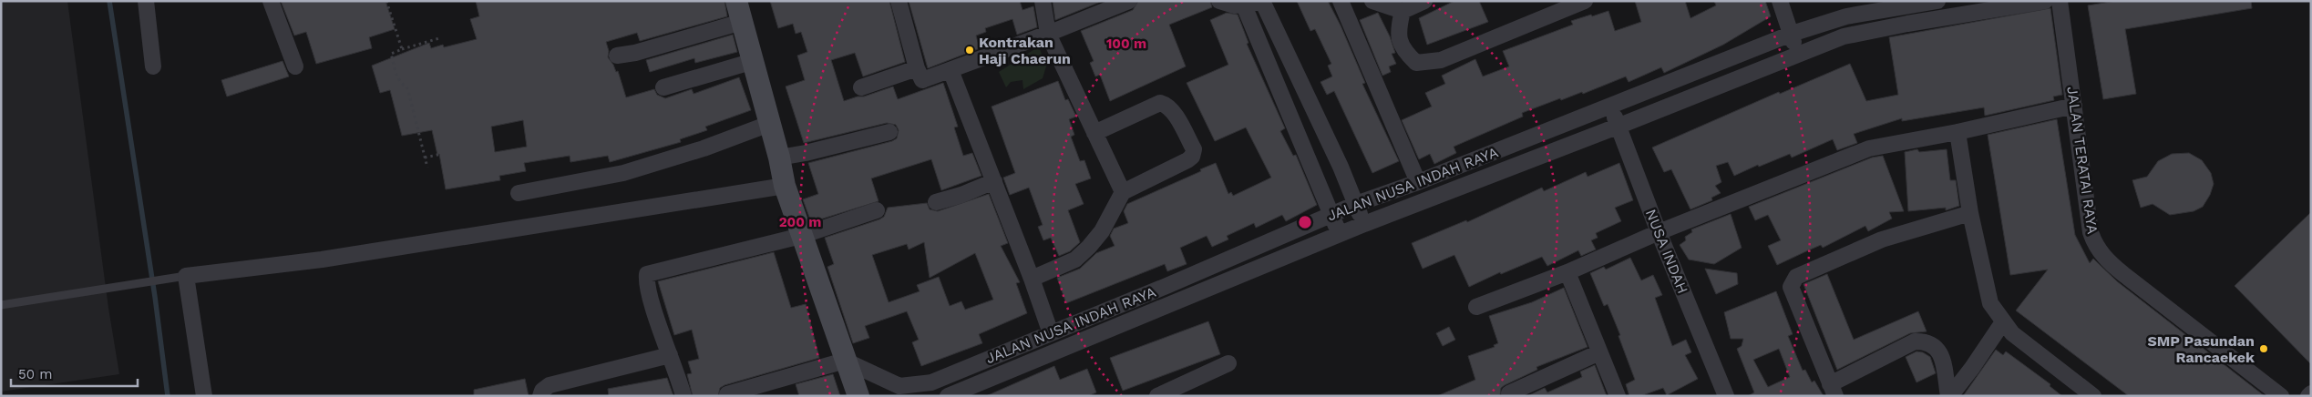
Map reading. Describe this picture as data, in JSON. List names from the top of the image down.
{
  "streets": {
    "street": ["JALAN TERATAI RAYA", "JALAN NUSA INDAH RAYA", "NUSA INDAH"]
  },
  "crossings": [
    ["JALAN NUSA INDAH RAYA", "NUSA INDAH"]
  ],
  "places": ["Kontrakan Haji Chaerun", "SMP Pasundan Rancaekek"],
  "scale_bar": "50 m",
  "rings": ["100 m", "200 m"]
}
